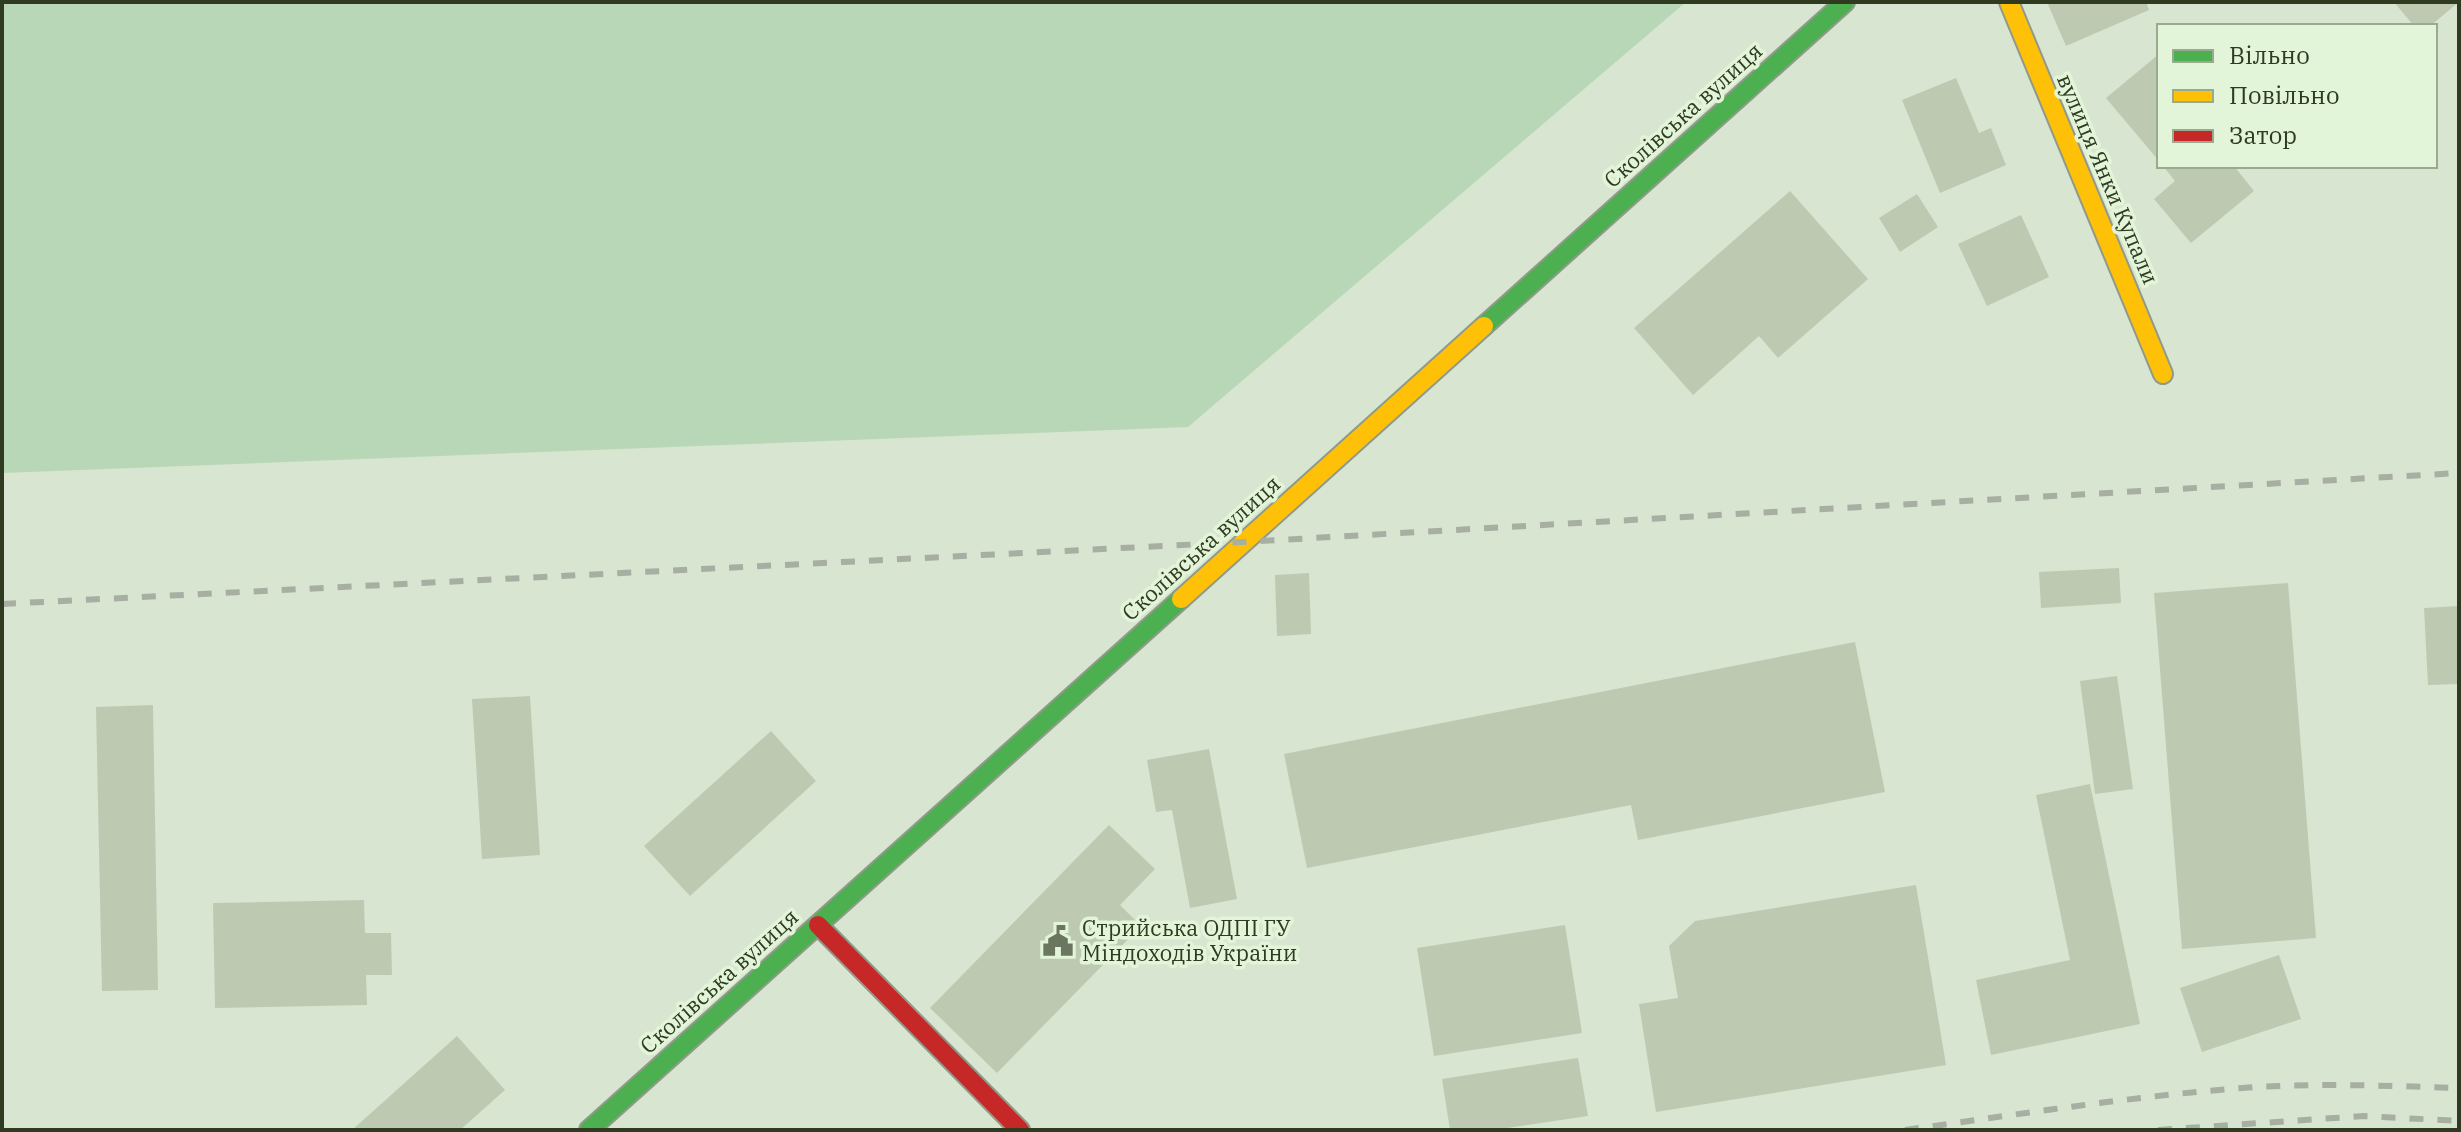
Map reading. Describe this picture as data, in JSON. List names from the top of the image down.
{
  "streets": {
    "street": ["Сколівська вулиця", "вулиця Янки Купали"]
  },
  "places": {
    "public building": ["Стрийська ОДПІ ГУ Міндоходів України"]
  },
  "legend": ["Вільно", "Повільно", "Затор"]
}
